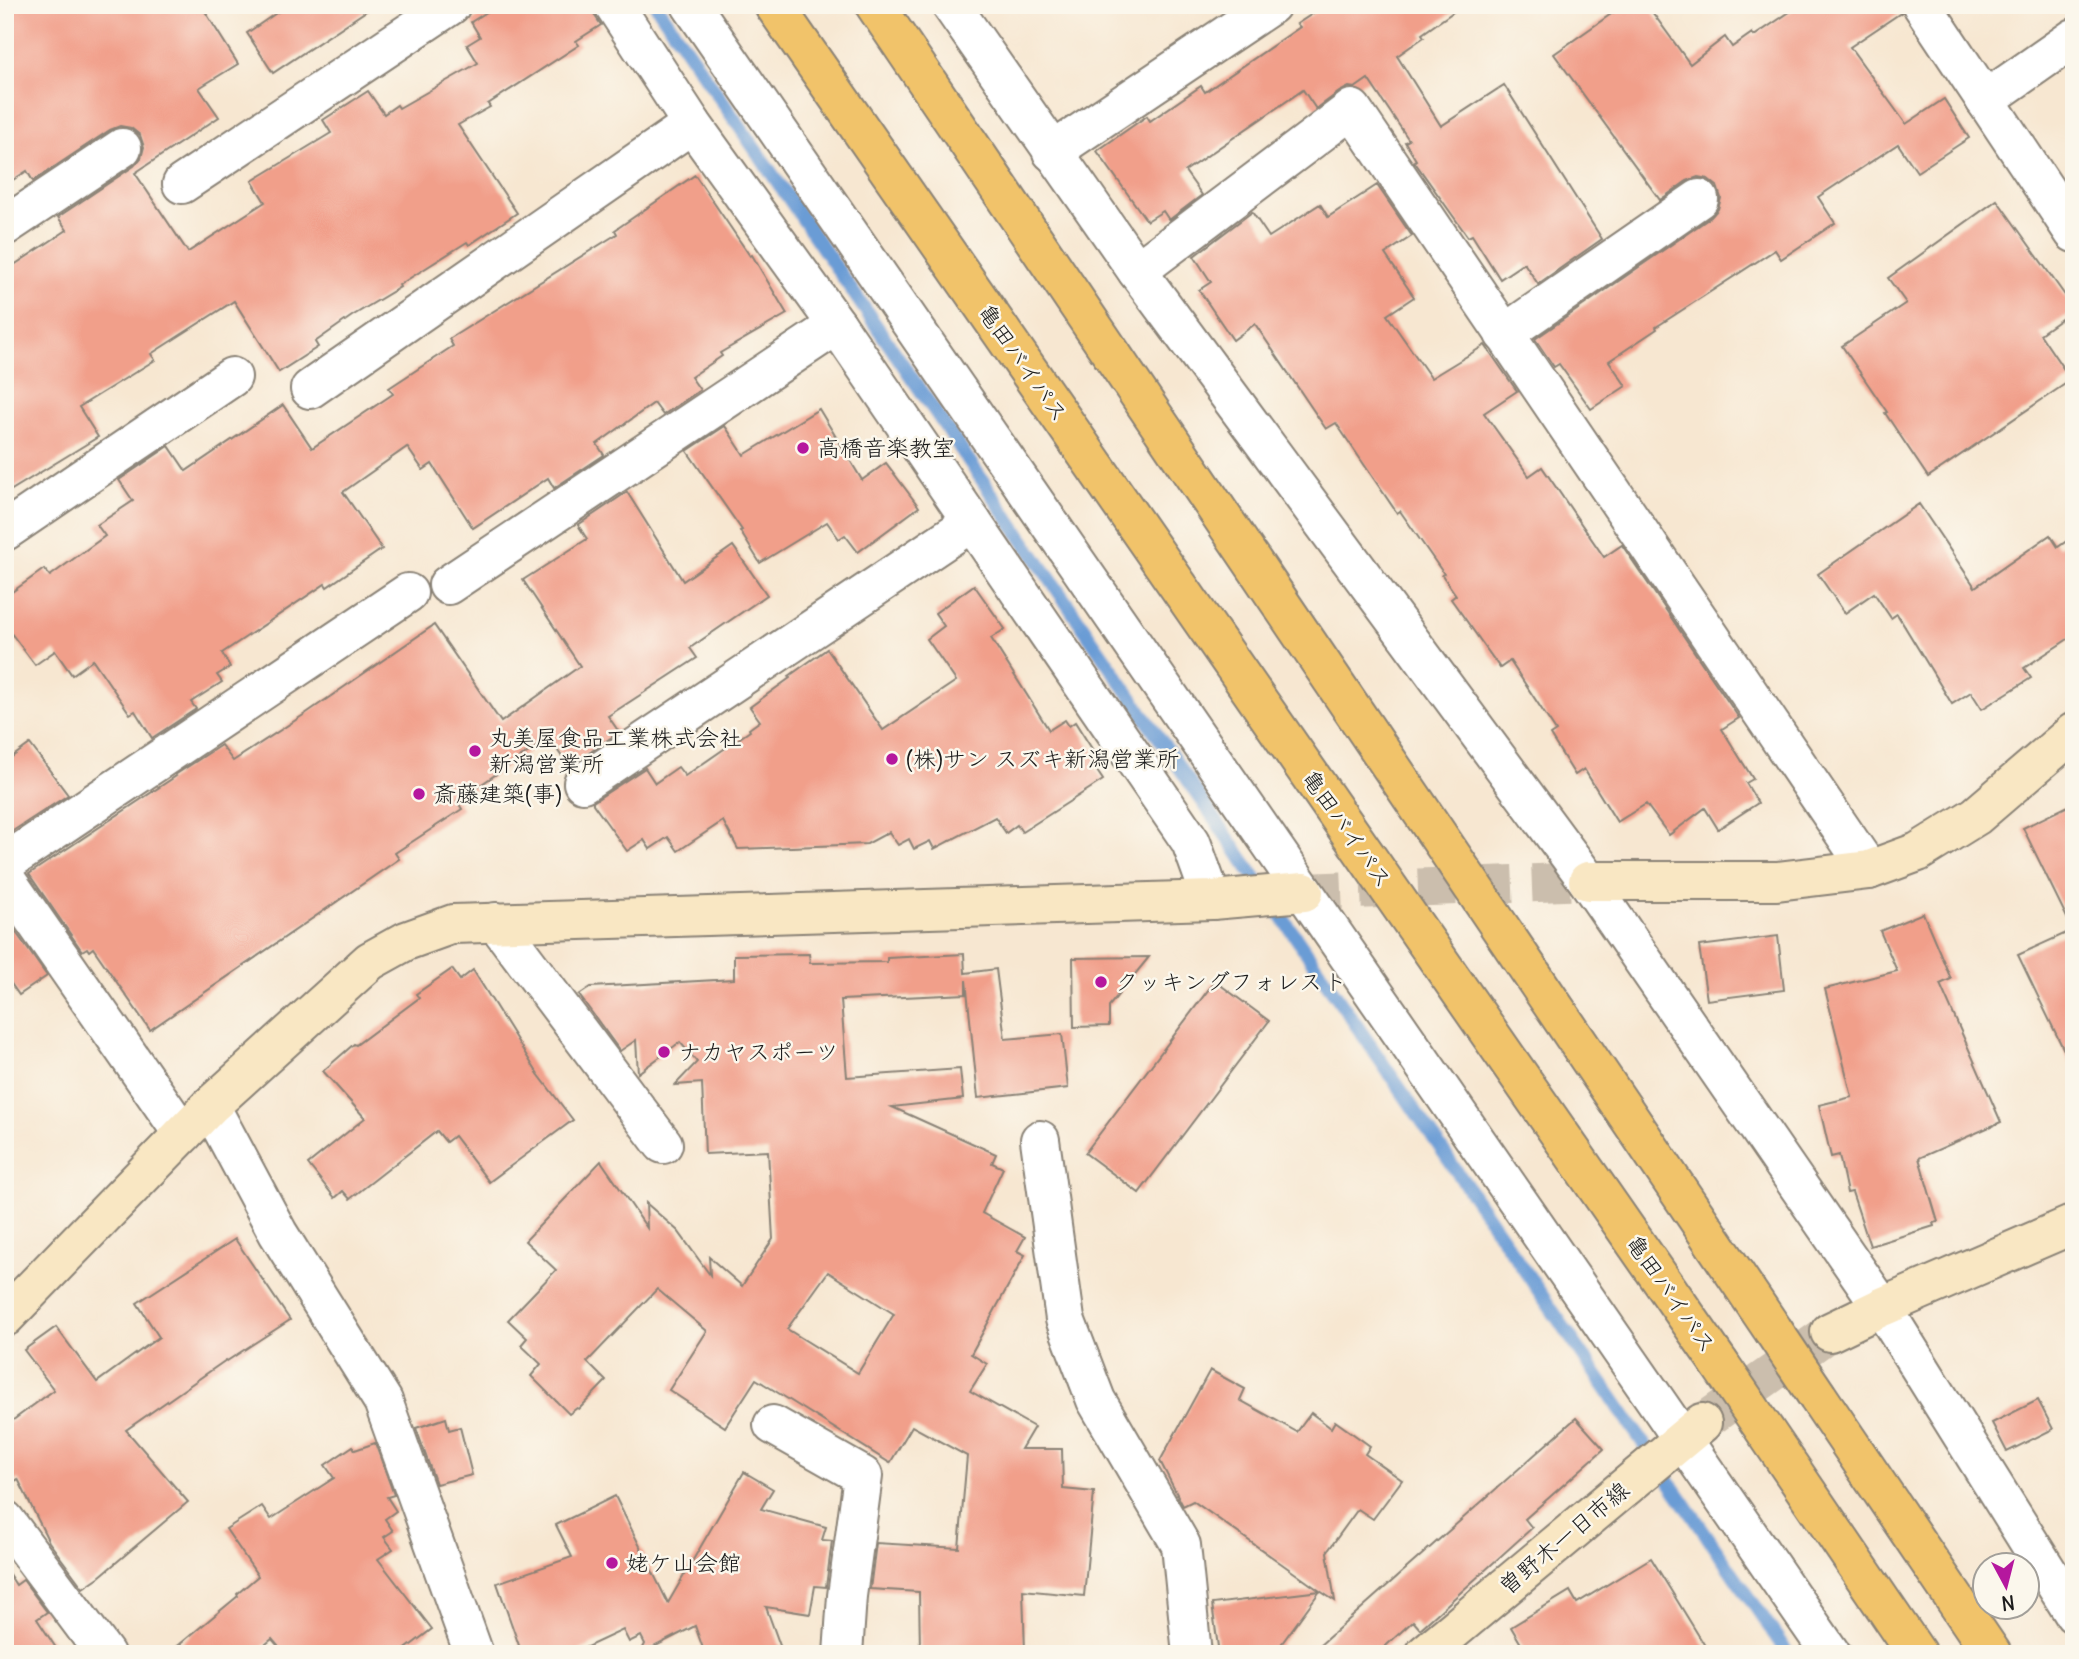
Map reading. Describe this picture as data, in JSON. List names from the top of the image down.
{
  "streets": {
    "highway": ["亀田バイパス"],
    "street": ["曽野木一日市線"]
  },
  "places": [
    "高橋音楽教室",
    "丸美屋食品工業株式会社 新潟営業所",
    "(株)サン スズキ新潟営業所",
    "斎藤建築(事)",
    "クッキングフォレスト",
    "ナカヤスポーツ",
    "姥ケ山会館"
  ],
  "north": "bottom"
}
